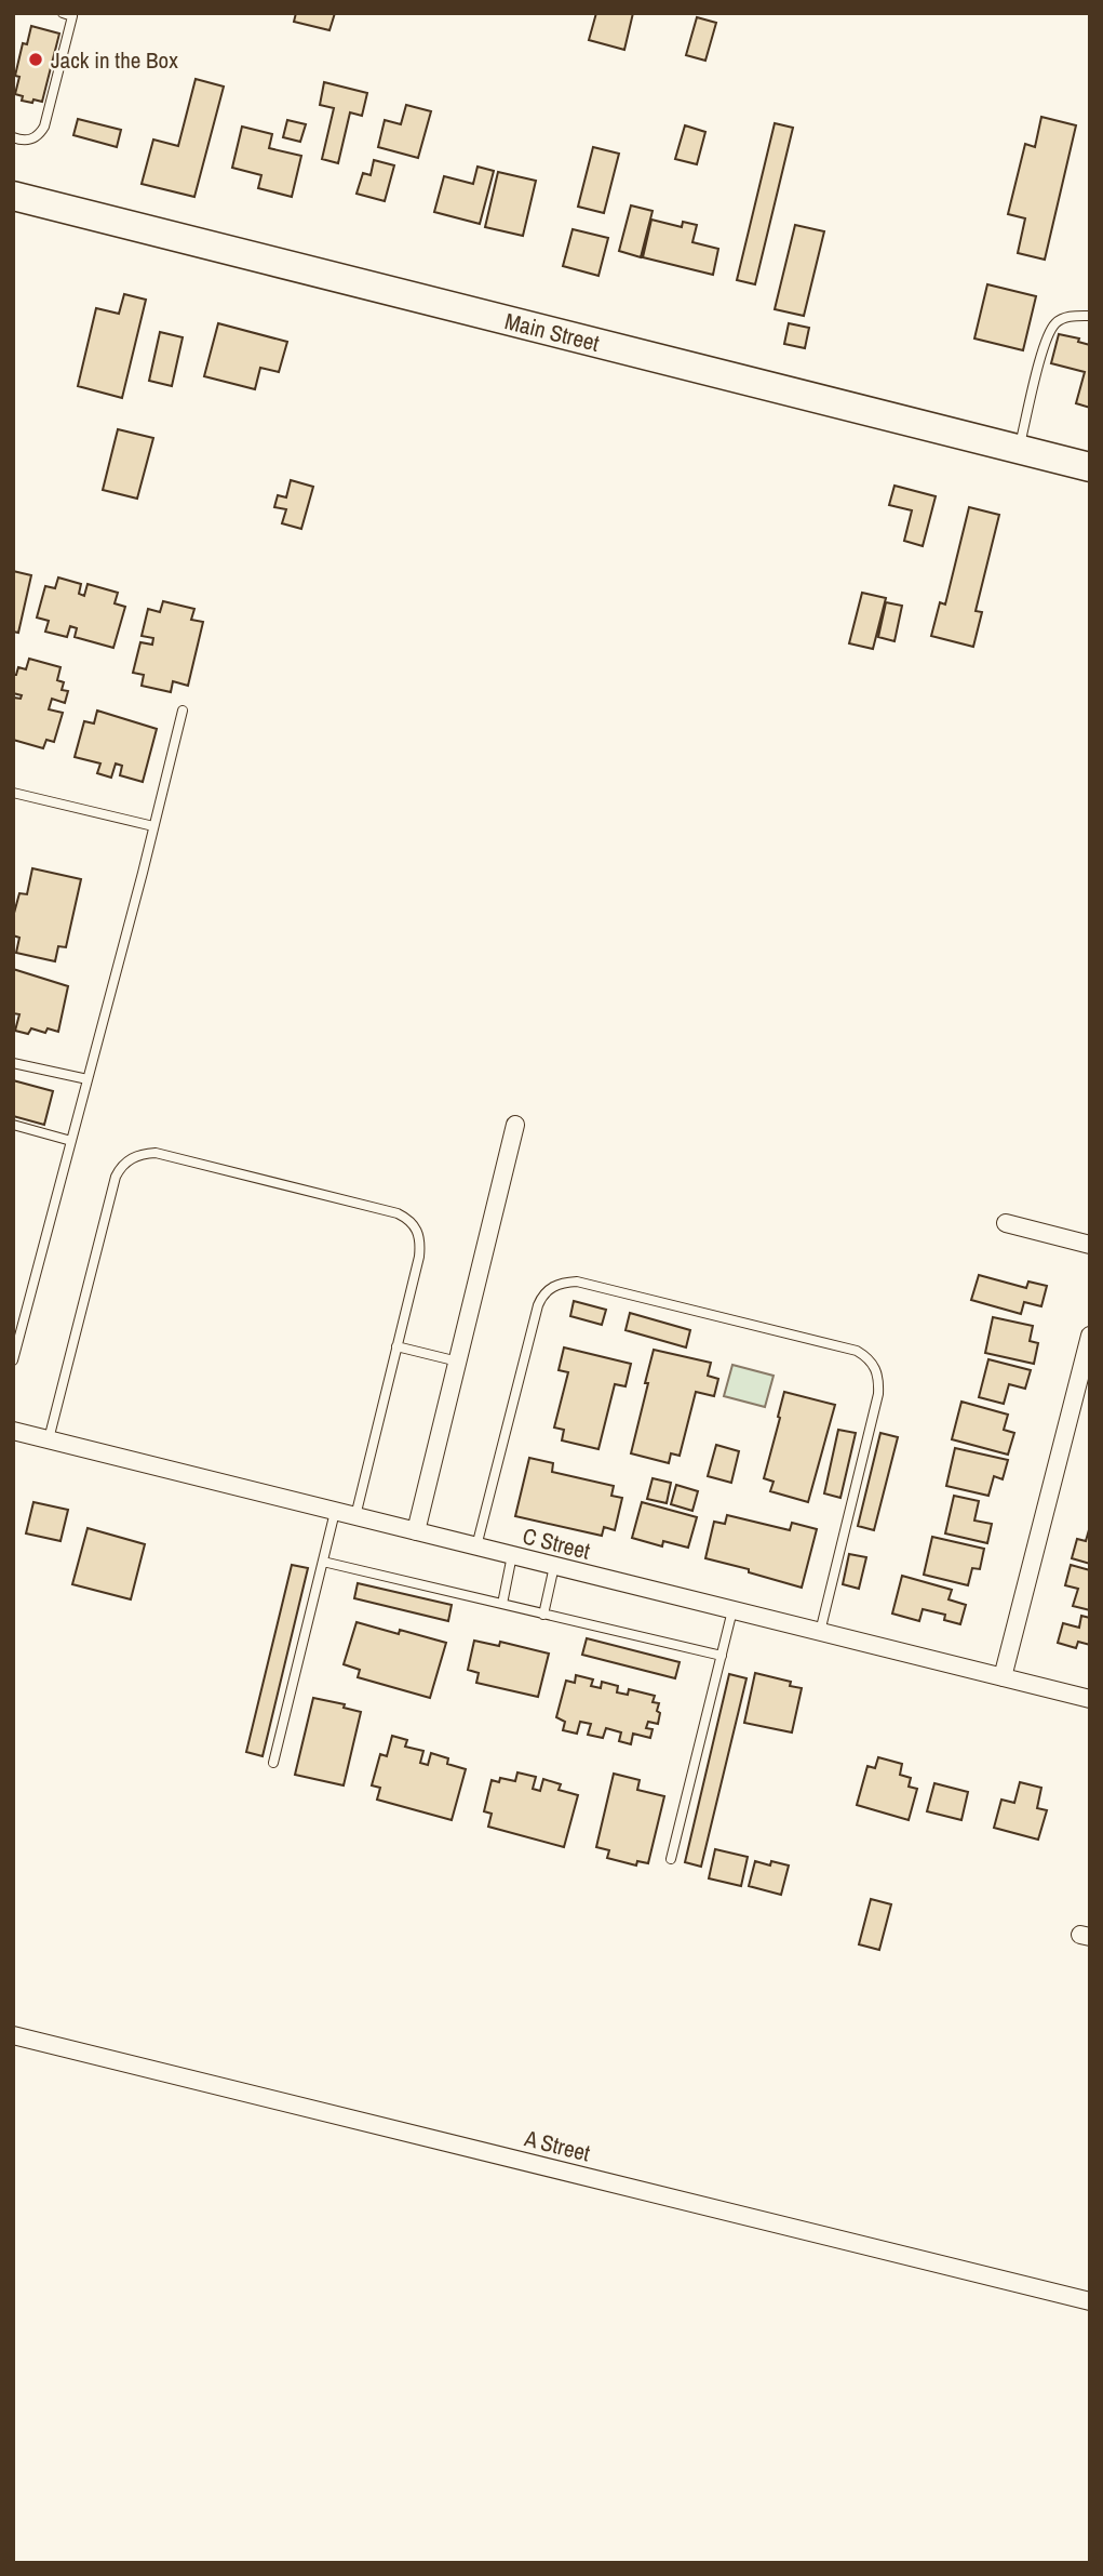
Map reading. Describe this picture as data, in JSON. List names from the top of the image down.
{
  "streets": {
    "main road": ["Main Street"],
    "street": ["C Street", "A Street"]
  },
  "places": ["Jack in the Box"]
}
